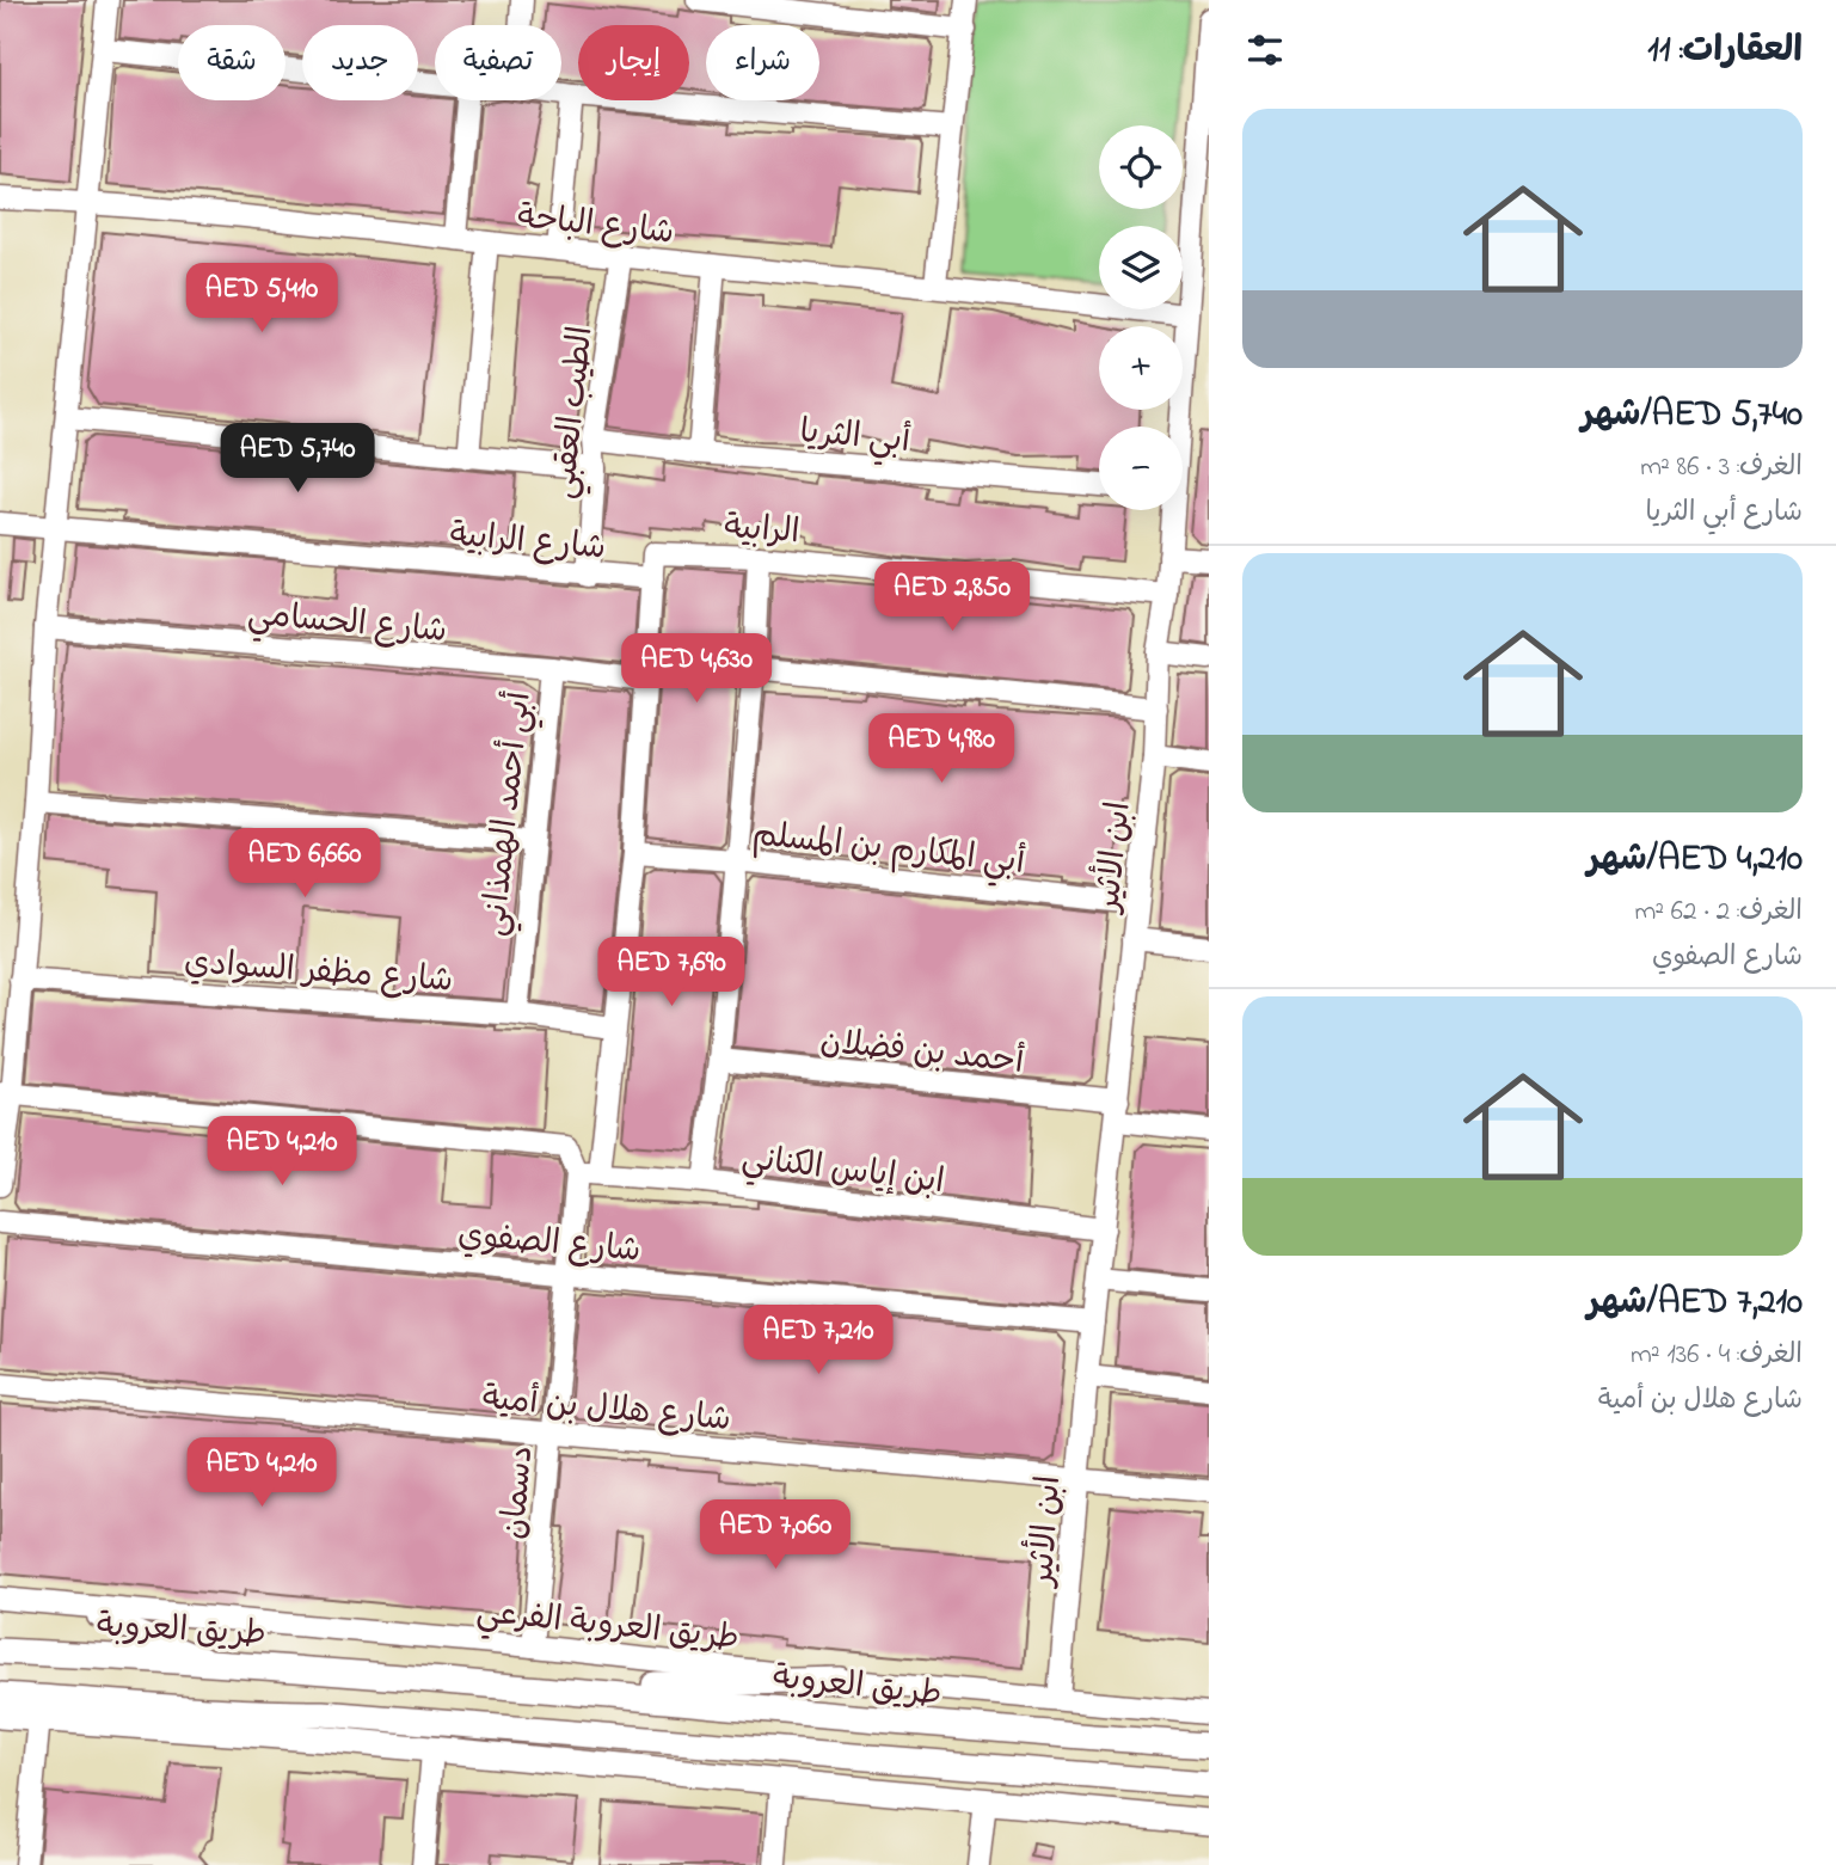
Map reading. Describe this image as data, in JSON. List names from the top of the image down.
{
  "streets": {
    "main road": ["طريق العروبة"],
    "street": [
      "شارع الباحة",
      "الطيب العقبي",
      "أبي الثريا",
      "الرابية",
      "شارع الرابية",
      "شارع الحسامي",
      "أبي أحمد الهمذاني",
      "أبي المكارم بن المسلم",
      "ابن الأثير",
      "شارع مظفر السوادي",
      "أحمد بن فضلان",
      "ابن إياس الكناني",
      "شارع الصفوي",
      "شارع هلال بن أمية",
      "دسمان",
      "طريق العروبة الفرعي"
    ]
  },
  "crossings": [
    ["شارع الباحة", "الطيب العقبي"],
    ["شارع الباحة", "ابن الأثير"],
    ["الطيب العقبي", "أبي الثريا"],
    ["الطيب العقبي", "شارع الرابية"],
    ["الرابية", "شارع الرابية"],
    ["الرابية", "ابن الأثير"],
    ["شارع الحسامي", "أبي أحمد الهمذاني"],
    ["أبي أحمد الهمذاني", "شارع مظفر السوادي"],
    ["أبي المكارم بن المسلم", "ابن الأثير"],
    ["ابن الأثير", "أحمد بن فضلان"],
    ["ابن الأثير", "ابن إياس الكناني"],
    ["ابن الأثير", "شارع الصفوي"],
    ["ابن الأثير", "شارع هلال بن أمية"],
    ["ابن الأثير", "طريق العروبة الفرعي"],
    ["ابن إياس الكناني", "دسمان"],
    ["شارع الصفوي", "دسمان"],
    ["شارع هلال بن أمية", "دسمان"],
    ["دسمان", "طريق العروبة الفرعي"]
  ],
  "page": {
    "heading": "العقارات: 11",
    "chip": [
      "شراء",
      "إيجار",
      "تصفية",
      "جديد",
      "شقة"
    ],
    "list": [
      {
        "name": "AED 5,740/شهر",
        "note": "الغرف: 3 · 86 m² · شارع أبي الثريا"
      },
      {
        "name": "AED 4,210/شهر",
        "note": "الغرف: 2 · 62 m² · شارع الصفوي"
      },
      {
        "name": "AED 7,210/شهر",
        "note": "الغرف: 4 · 136 m² · شارع هلال بن أمية"
      }
    ],
    "map_buttons": ["+", "−"],
    "price": [
      "AED 5,410",
      "AED 5,740",
      "AED 2,850",
      "AED 4,630",
      "AED 4,980",
      "AED 6,660",
      "AED 7,690",
      "AED 4,210",
      "AED 7,210",
      "AED 4,210",
      "AED 7,060"
    ]
  }
}
